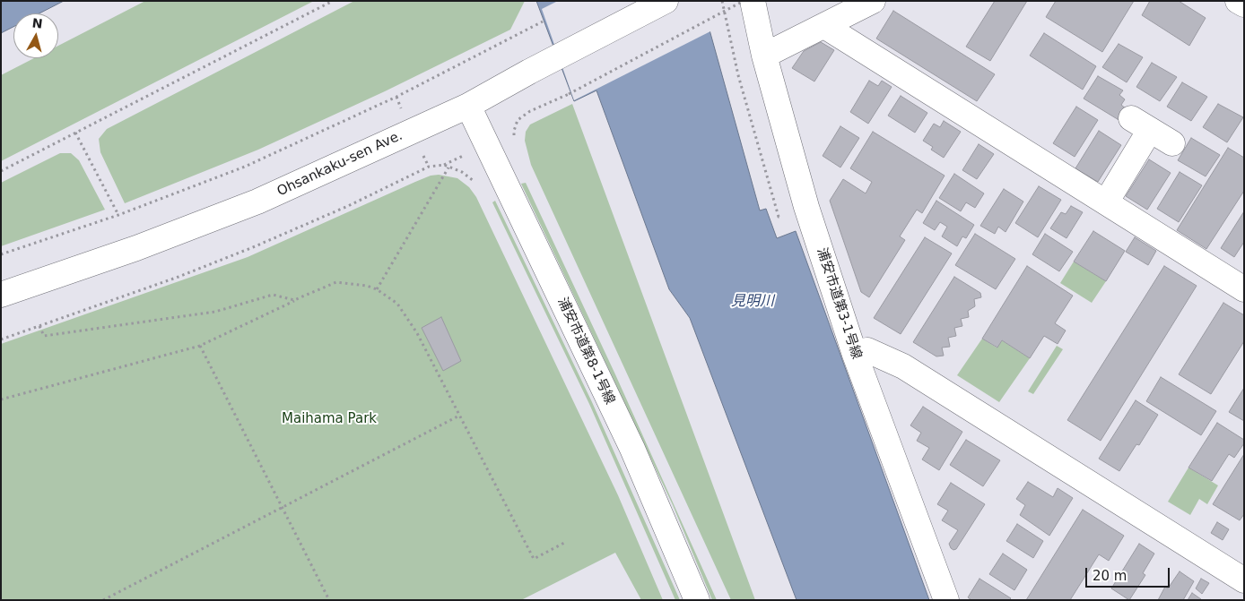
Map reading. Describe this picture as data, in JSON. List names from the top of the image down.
{
  "streets": {
    "street": ["Ohsankaku-sen Ave.", "浦安市道第3-1号線", "浦安市道第8-1号線"]
  },
  "crossings": [
    ["Ohsankaku-sen Ave.", "浦安市道第8-1号線"]
  ],
  "water": ["見明川"],
  "parks": ["Maihama Park"],
  "scale_bar": "20 m",
  "north": "top"
}
